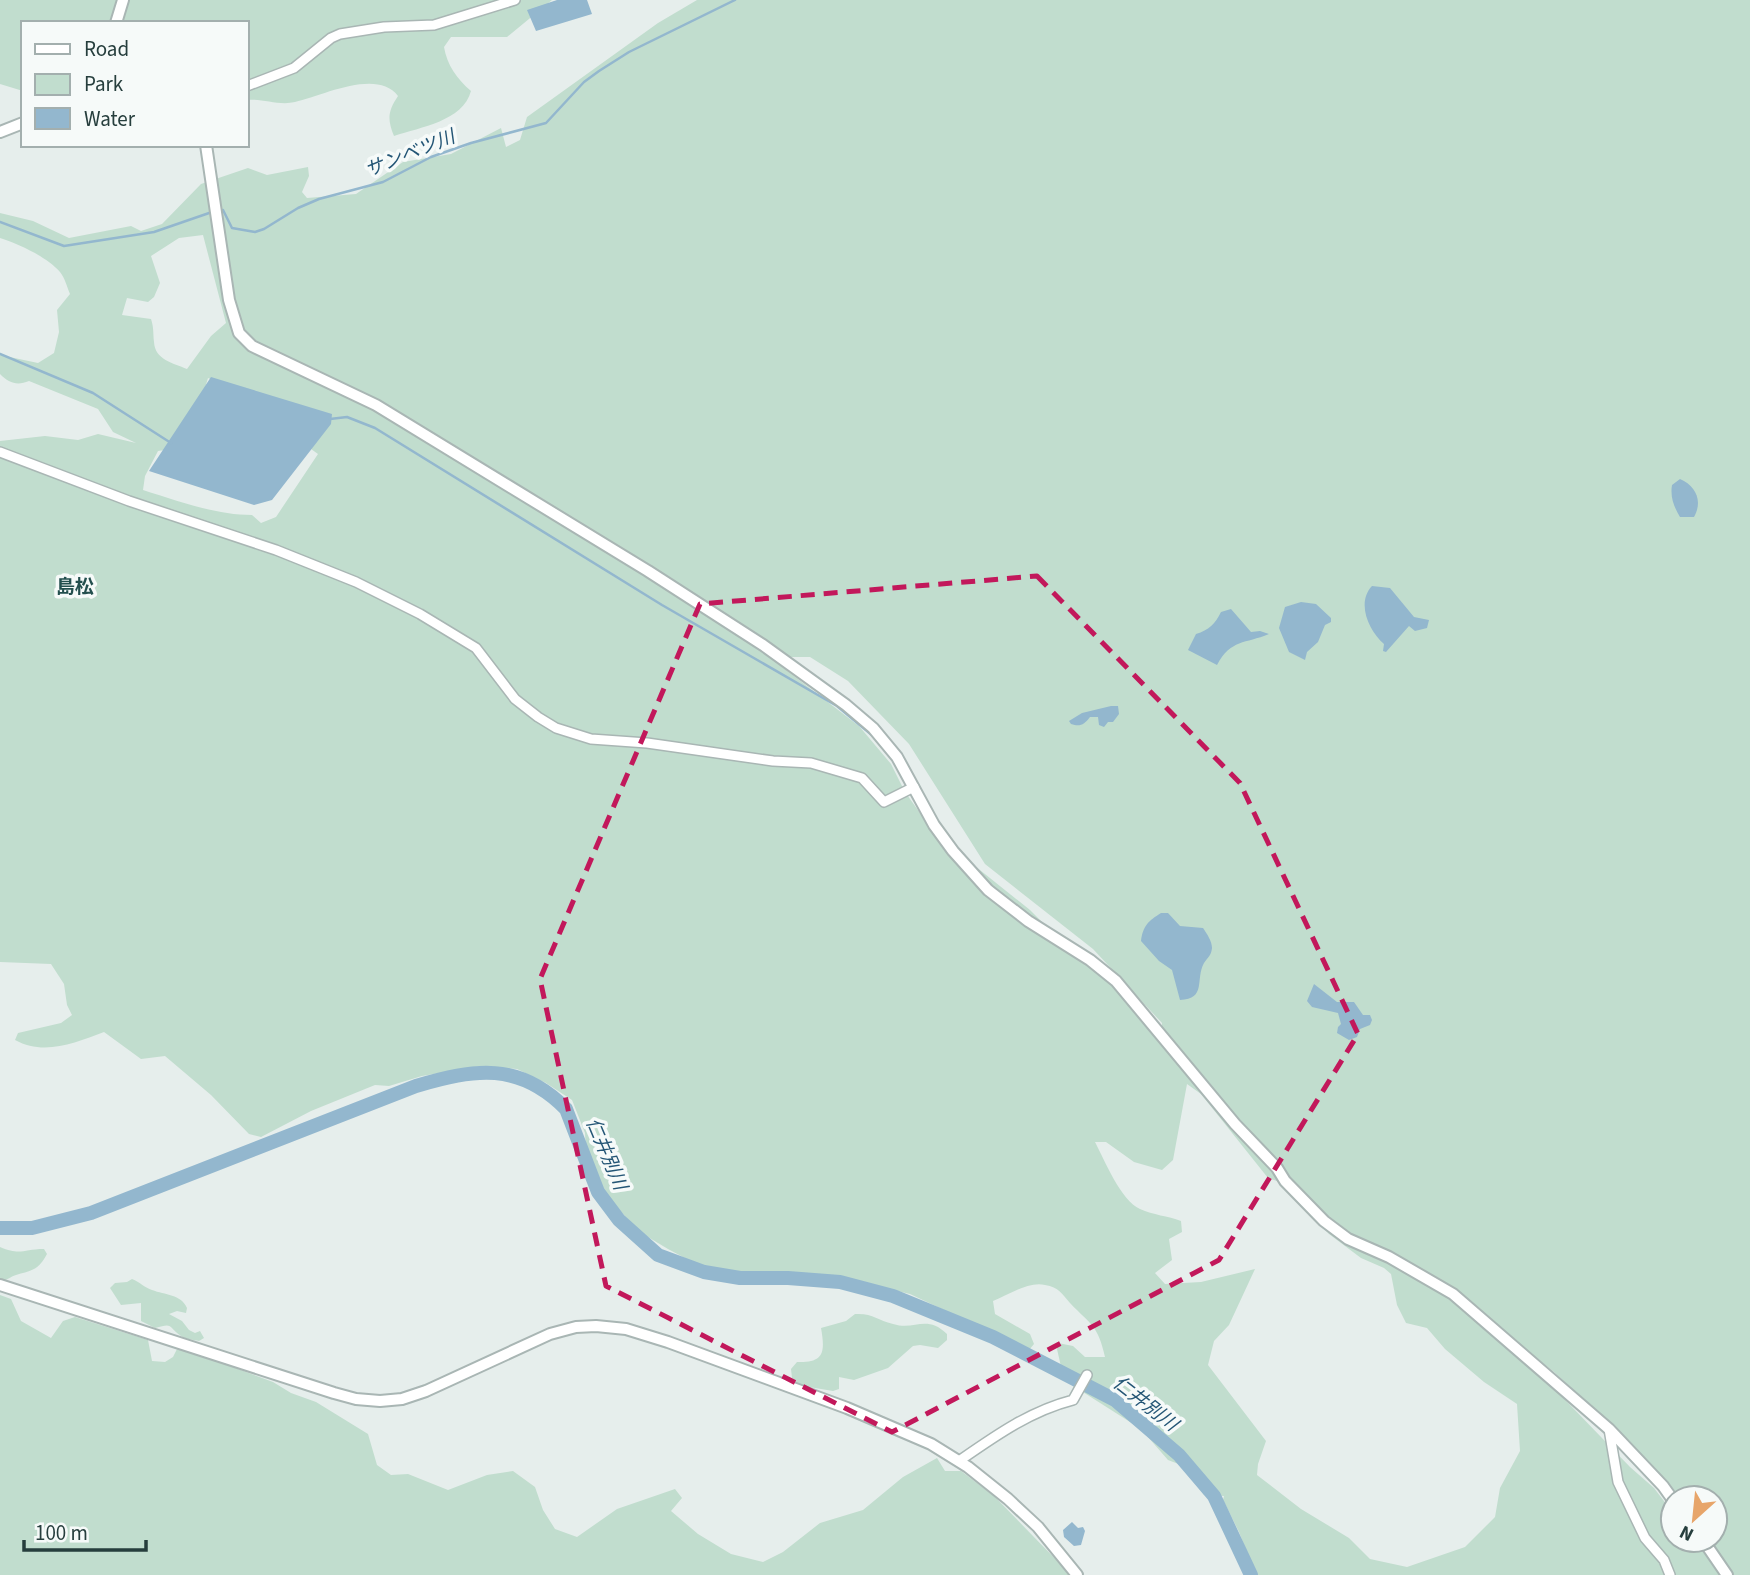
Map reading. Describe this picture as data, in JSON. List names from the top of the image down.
{
  "districts": ["島松"],
  "water": ["サンベツ川", "仁井別川"],
  "legend": ["Road", "Park", "Water"],
  "scale_bar": "100 m",
  "north": "bottom left"
}
